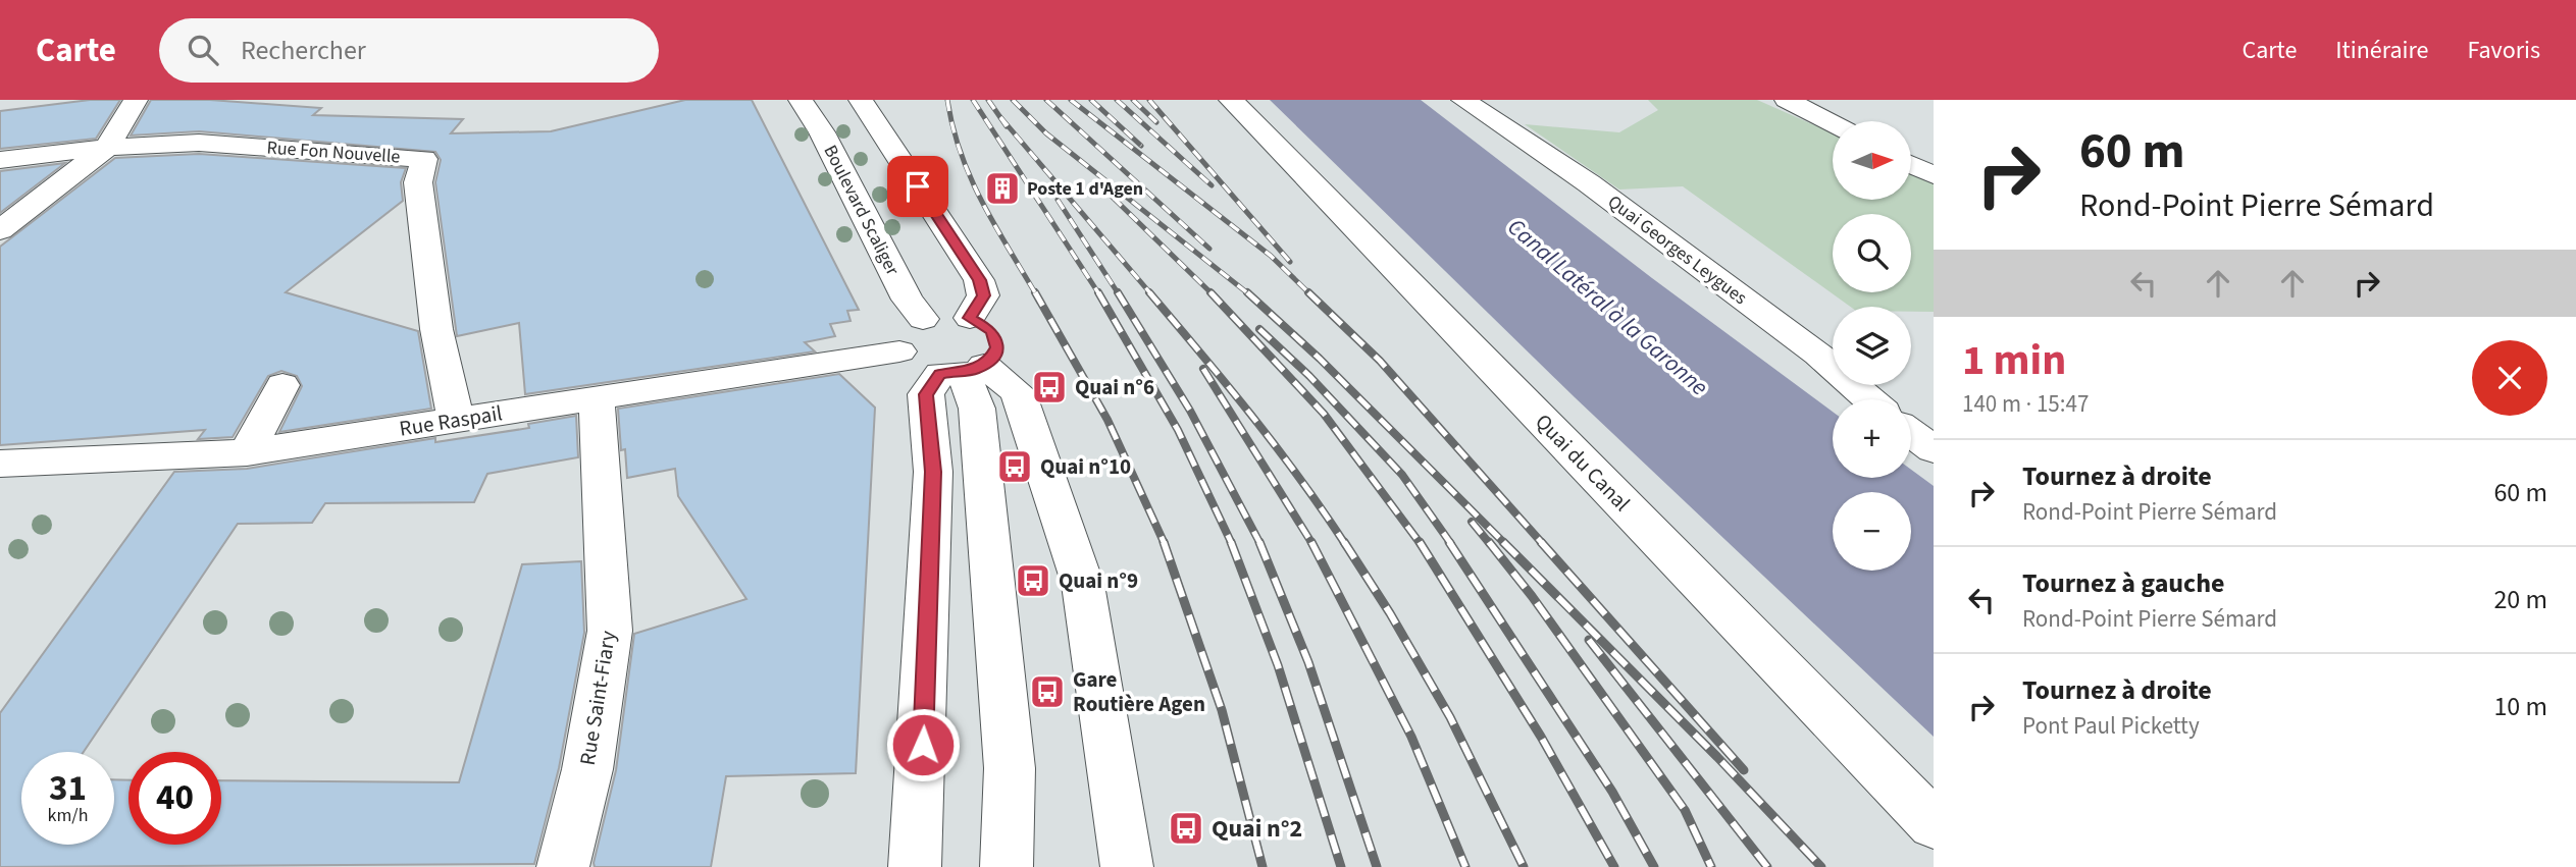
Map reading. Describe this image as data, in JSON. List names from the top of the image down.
{
  "streets": {
    "street": [
      "Rue Fon Nouvelle",
      "Boulevard Scaliger",
      "Quai Georges Leygues",
      "Rue Raspail",
      "Quai du Canal",
      "Rue Saint-Fiary"
    ]
  },
  "crossings": [
    ["Rue Fon Nouvelle", "Rue Raspail"],
    ["Rue Raspail", "Rue Saint-Fiary"]
  ],
  "water": ["Canal Latéral à la Garonne"],
  "places": {
    "building": ["Poste 1 d'Agen"],
    "bus stop": [
      "Quai n°6",
      "Quai n°10",
      "Quai n°9",
      "Gare Routière Agen",
      "Quai n°2"
    ]
  },
  "north": "right",
  "page": {
    "header": "Carte",
    "search": "Rechercher",
    "nav": ["Carte", "Itinéraire", "Favoris"],
    "turn": ["60 m", "Rond-Point Pierre Sémard"],
    "map_buttons": ["+", "−"],
    "heading": ["1 min", "140 m · 15:47"],
    "list": [
      {
        "name": "Tournez à droite",
        "note": "Rond-Point Pierre Sémard",
        "value": "60 m"
      },
      {
        "name": "Tournez à gauche",
        "note": "Rond-Point Pierre Sémard",
        "value": "20 m"
      },
      {
        "name": "Tournez à droite",
        "note": "Pont Paul Picketty",
        "value": "10 m"
      }
    ],
    "speed": "31 km/h",
    "limit": "40"
  }
}
